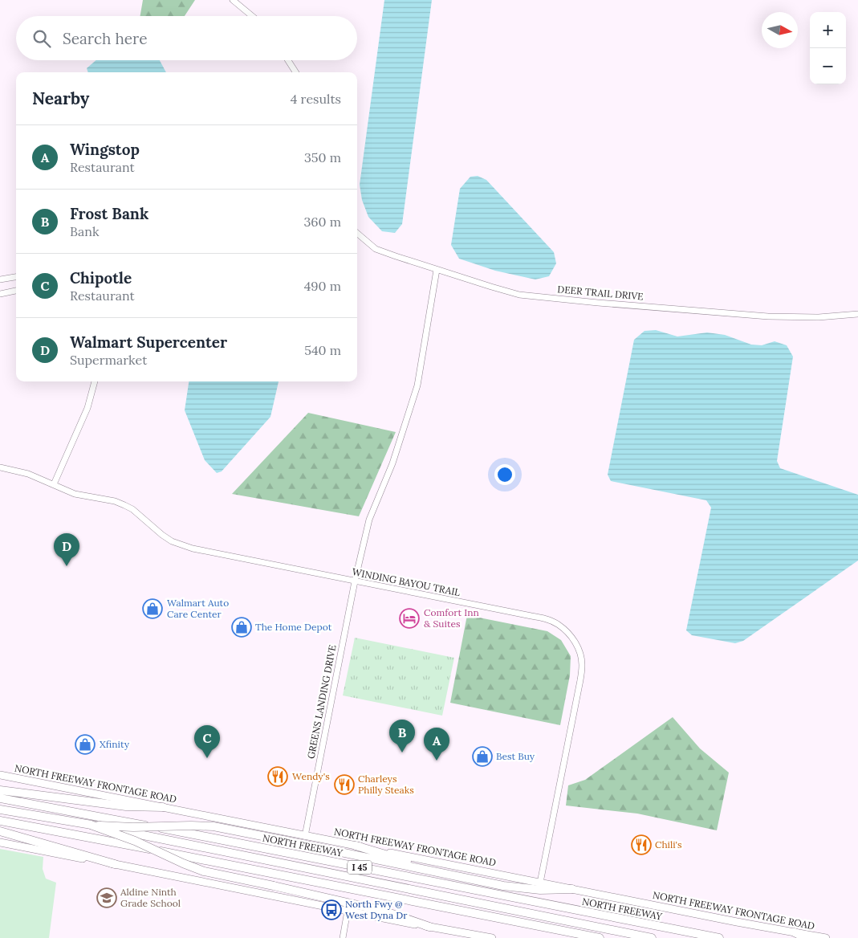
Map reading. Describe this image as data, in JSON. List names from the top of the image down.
{
  "streets": {
    "highway": ["NORTH FREEWAY", "I 45"],
    "main road": ["NORTH FREEWAY FRONTAGE ROAD"],
    "street": ["DEER TRAIL DRIVE", "WINDING BAYOU TRAIL", "GREENS LANDING DRIVE"]
  },
  "crossings": [
    ["DEER TRAIL DRIVE", "GREENS LANDING DRIVE"],
    ["WINDING BAYOU TRAIL", "GREENS LANDING DRIVE"],
    ["WINDING BAYOU TRAIL", "NORTH FREEWAY FRONTAGE ROAD"],
    ["GREENS LANDING DRIVE", "NORTH FREEWAY FRONTAGE ROAD"]
  ],
  "places": {
    "shop": [
      "Walmart Auto Care Center",
      "The Home Depot",
      "Xfinity",
      "Best Buy"
    ],
    "hotel": ["Comfort Inn & Suites"],
    "restaurant": ["Wendy's", "Charleys Philly Steaks", "Chili's"],
    "school or university": ["Aldine Ninth Grade School"],
    "bus stop": ["North Fwy @ West Dyna Dr"]
  },
  "north": "right",
  "page": {
    "map_buttons": ["+", "−"],
    "search": "Search here",
    "heading": ["Nearby", "4 results"],
    "list": [
      {
        "mark": "A",
        "name": "Wingstop",
        "note": "Restaurant",
        "value": "350 m"
      },
      {
        "mark": "B",
        "name": "Frost Bank",
        "note": "Bank",
        "value": "360 m"
      },
      {
        "mark": "C",
        "name": "Chipotle",
        "note": "Restaurant",
        "value": "490 m"
      },
      {
        "mark": "D",
        "name": "Walmart Supercenter",
        "note": "Supermarket",
        "value": "540 m"
      }
    ],
    "pins": [
      "D",
      "B",
      "C",
      "A"
    ]
  }
}
